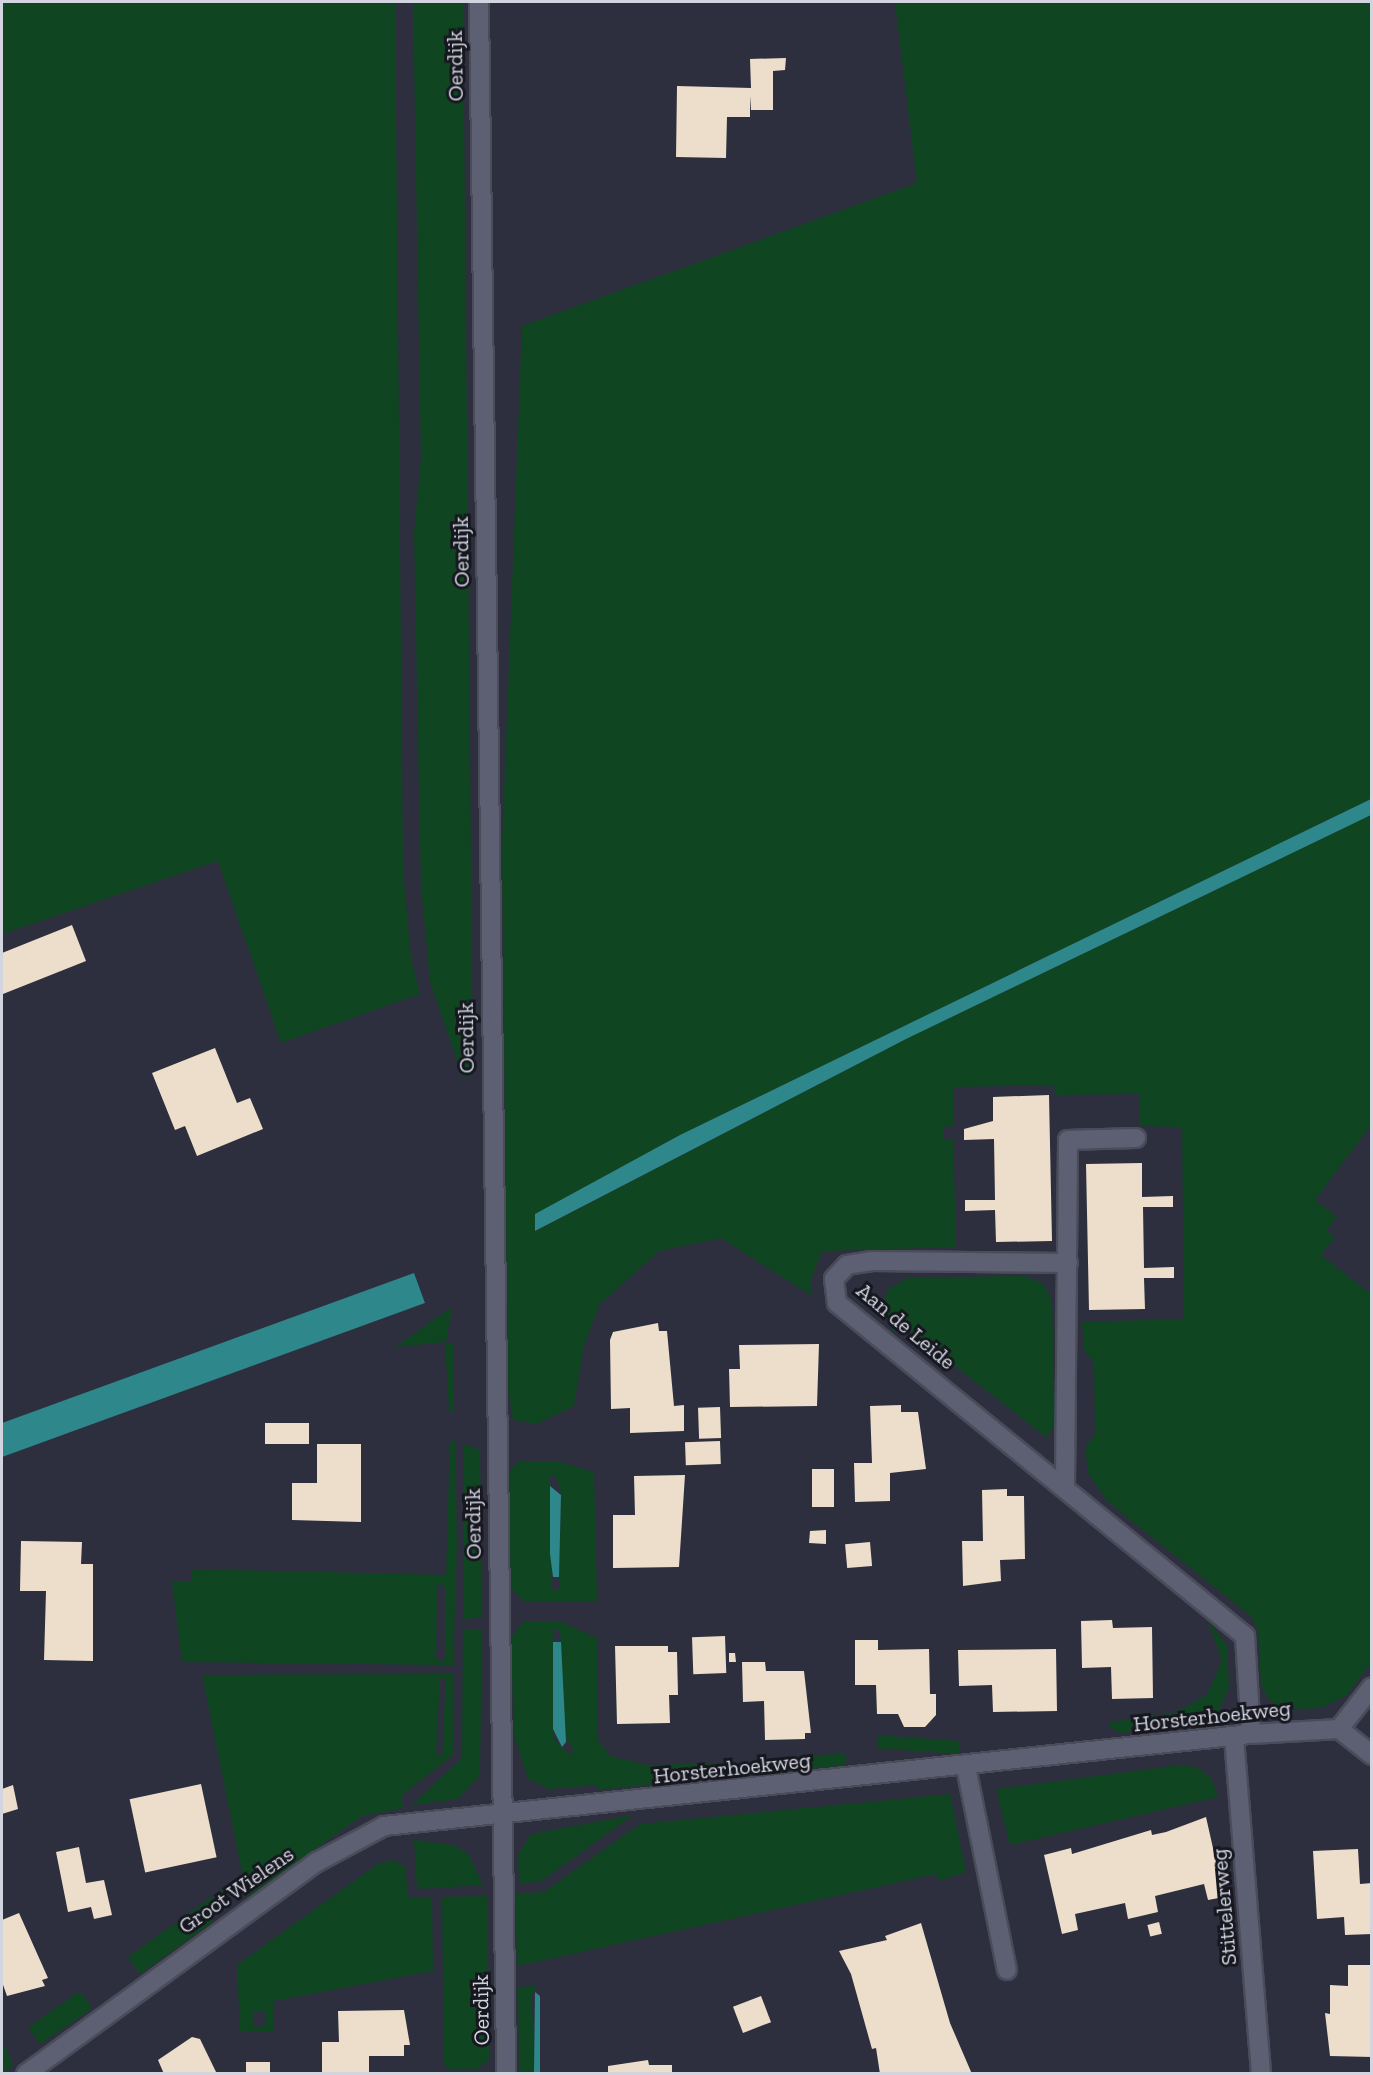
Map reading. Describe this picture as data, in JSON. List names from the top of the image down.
{
  "streets": {
    "street": [
      "Oerdijk",
      "Aan de Leide",
      "Horsterhoekweg",
      "Groot Wielens",
      "Stittelerweg"
    ]
  },
  "crossings": [
    ["Oerdijk", "Horsterhoekweg"],
    ["Oerdijk", "Groot Wielens"],
    ["Aan de Leide", "Horsterhoekweg"],
    ["Aan de Leide", "Stittelerweg"],
    ["Horsterhoekweg", "Groot Wielens"],
    ["Horsterhoekweg", "Stittelerweg"]
  ]
}
